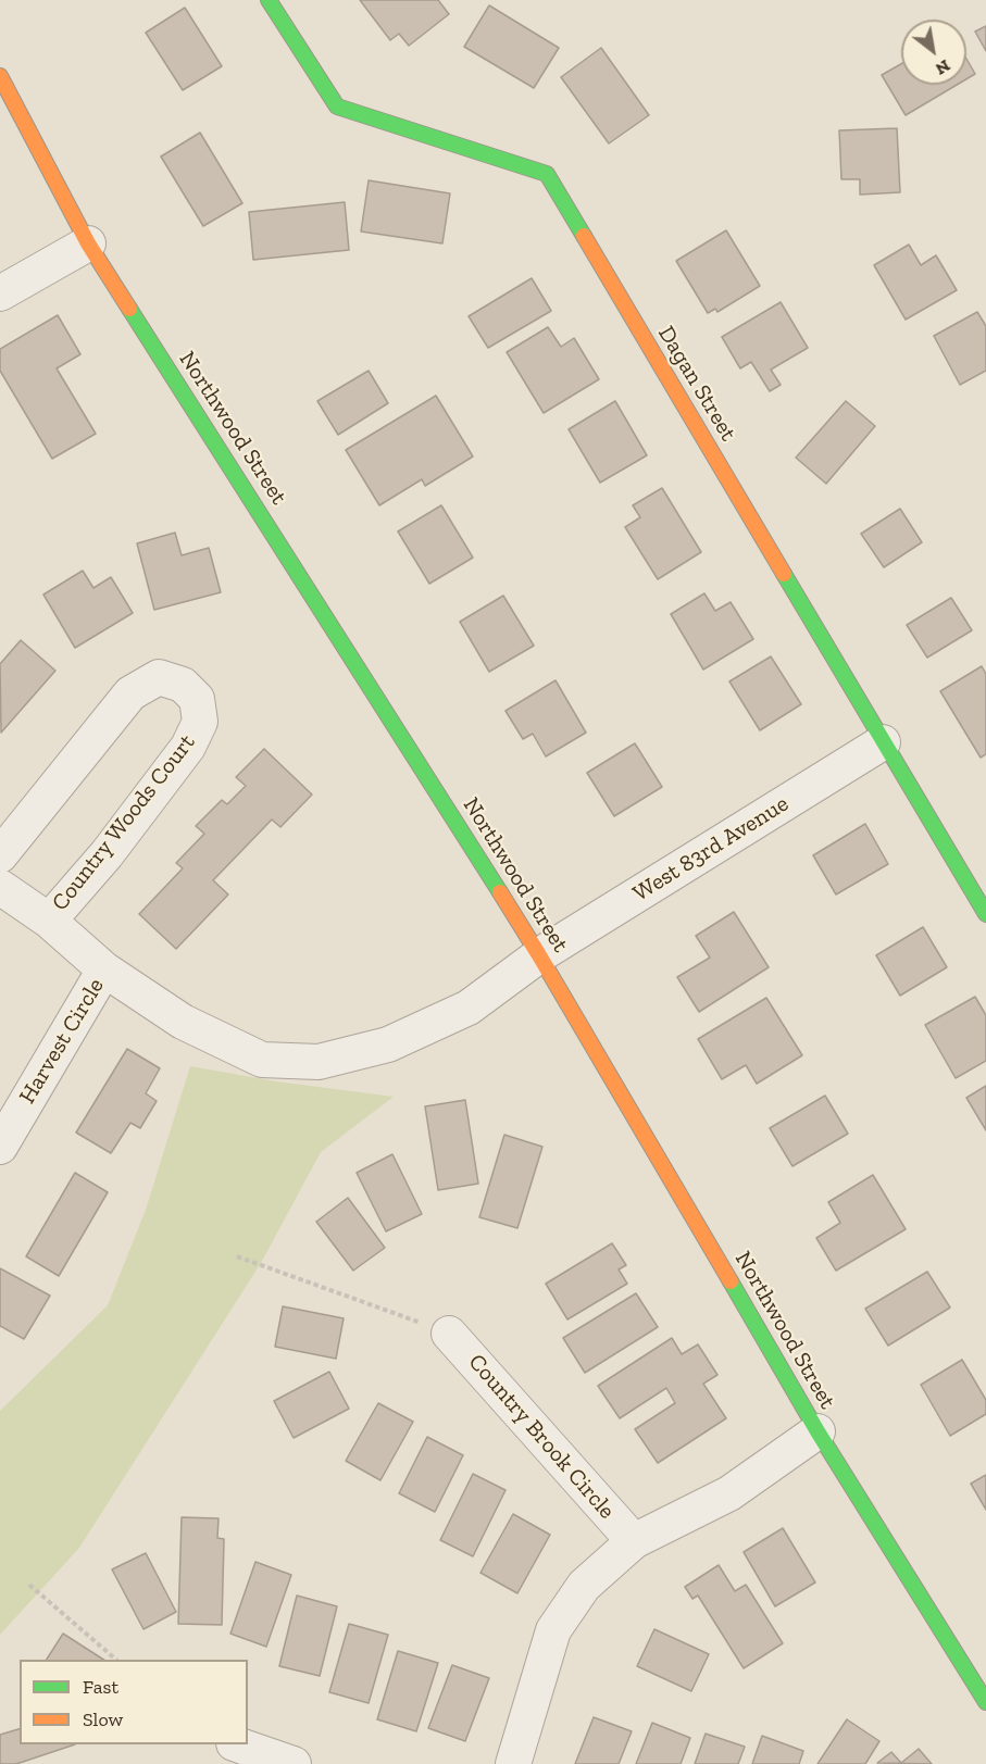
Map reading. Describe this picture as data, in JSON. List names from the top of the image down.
{
  "streets": {
    "street": [
      "Dagan Street",
      "Northwood Street",
      "Country Woods Court",
      "West 83rd Avenue",
      "Harvest Circle",
      "Country Brook Circle"
    ]
  },
  "crossings": [
    ["Dagan Street", "West 83rd Avenue"],
    ["Northwood Street", "West 83rd Avenue"],
    ["Country Woods Court", "West 83rd Avenue"],
    ["West 83rd Avenue", "Harvest Circle"]
  ],
  "legend": ["Fast", "Slow"],
  "north": "bottom right"
}
